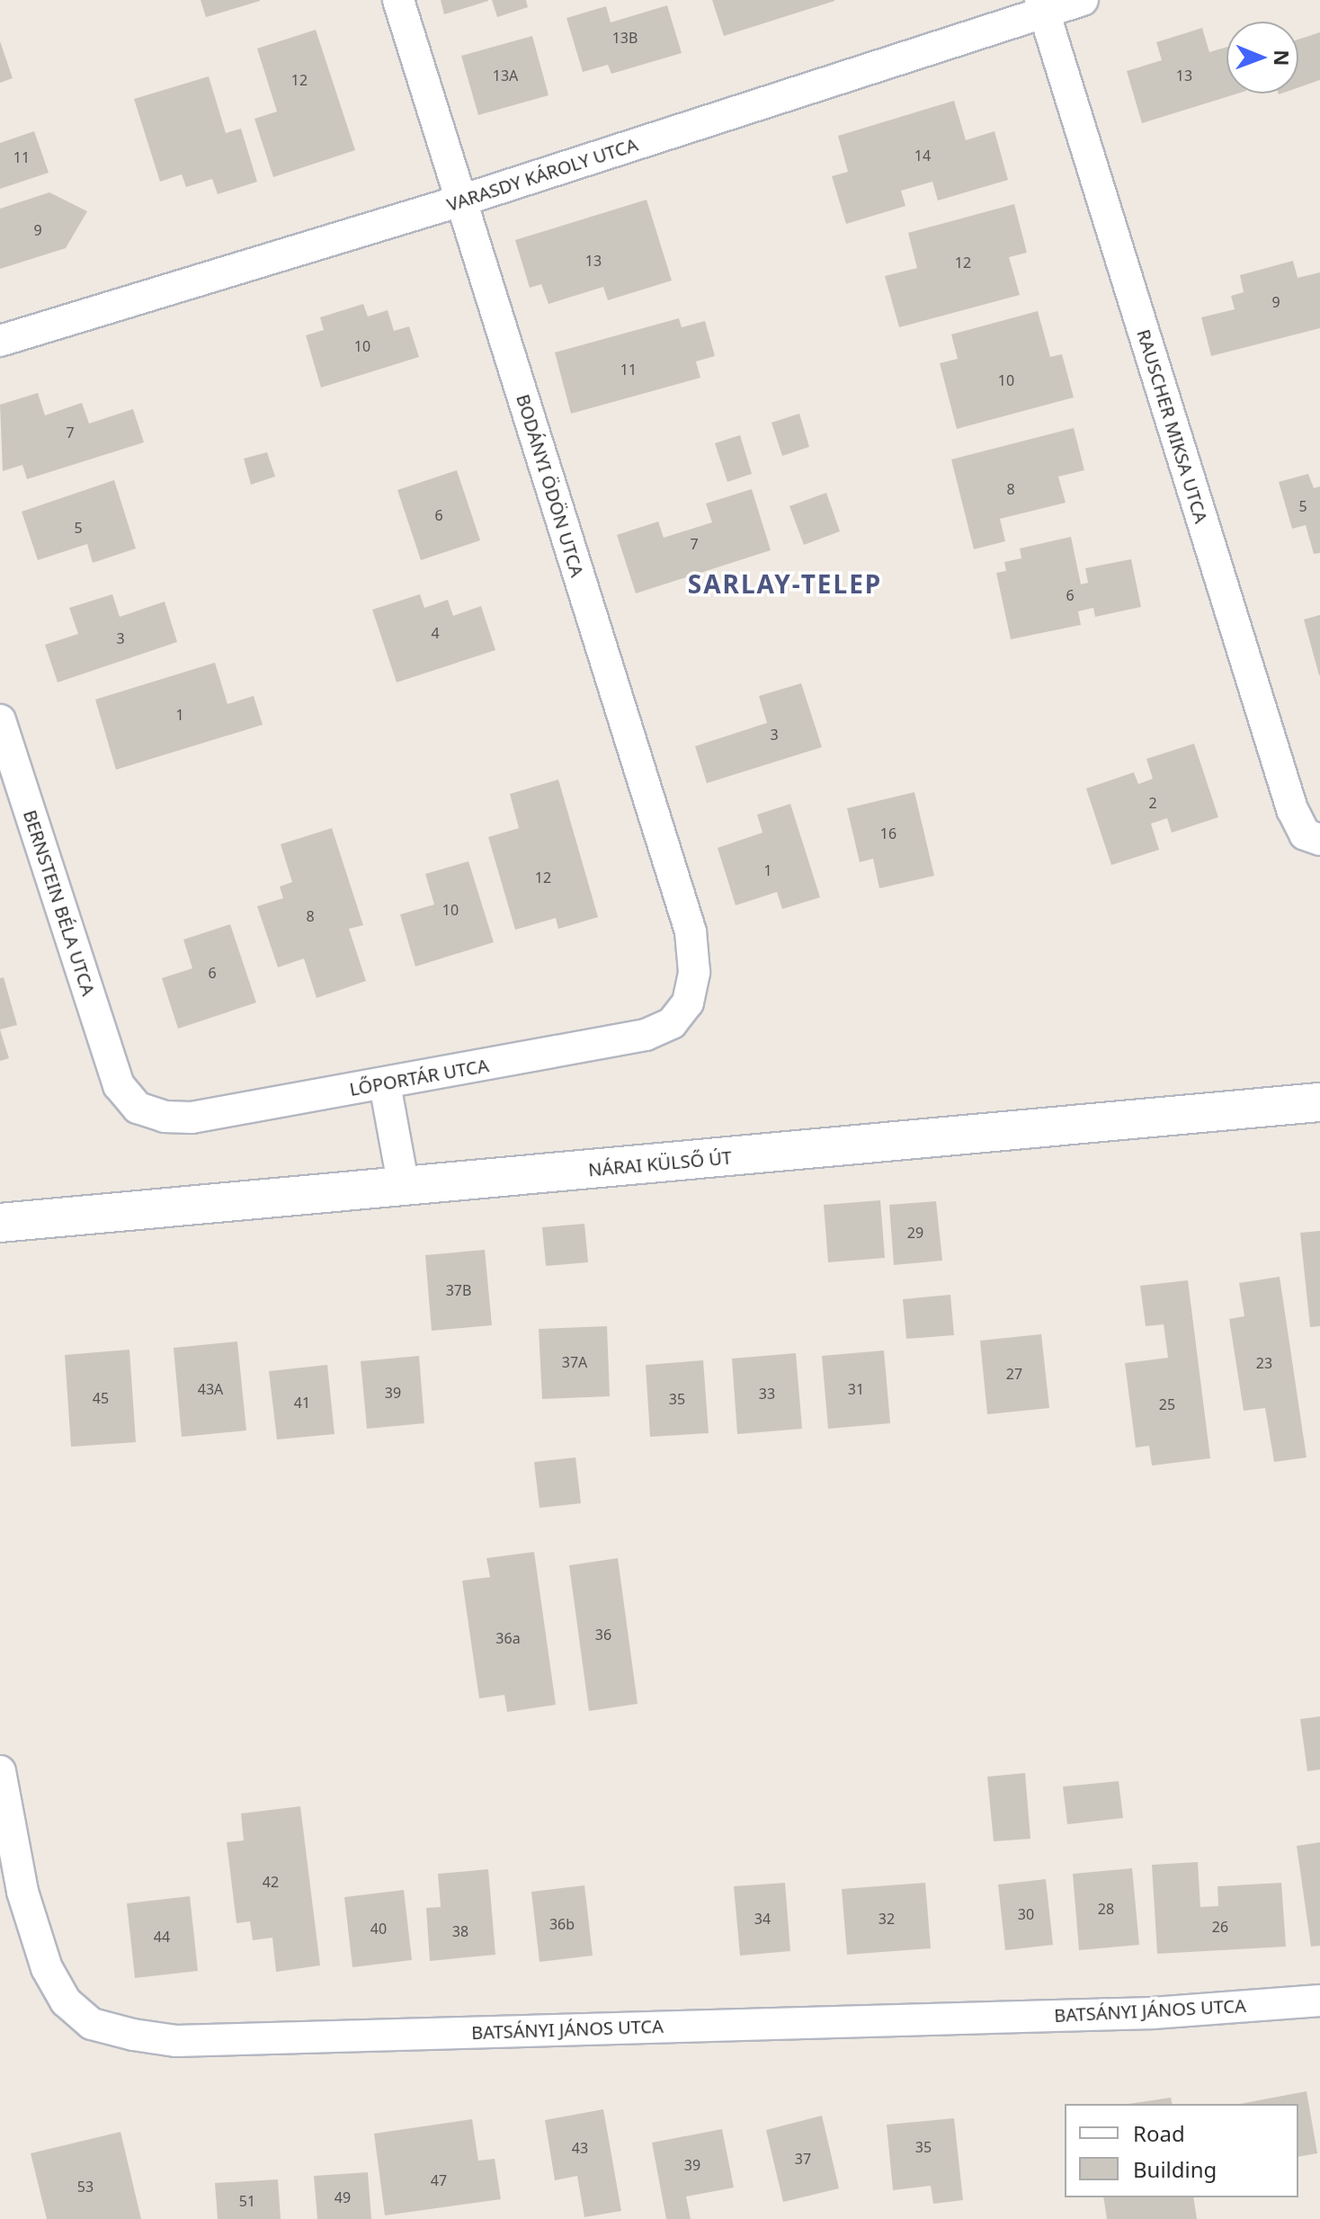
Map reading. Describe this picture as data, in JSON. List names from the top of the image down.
{
  "streets": {
    "street": [
      "VARASDY KÁROLY UTCA",
      "RAUSCHER MIKSA UTCA",
      "BODÁNYI ÖDÖN UTCA",
      "BERNSTEIN BÉLA UTCA",
      "LŐPORTÁR UTCA",
      "NÁRAI KÜLSŐ ÚT",
      "BATSÁNYI JÁNOS UTCA"
    ]
  },
  "crossings": [
    ["VARASDY KÁROLY UTCA", "RAUSCHER MIKSA UTCA"],
    ["VARASDY KÁROLY UTCA", "BODÁNYI ÖDÖN UTCA"],
    ["BODÁNYI ÖDÖN UTCA", "LŐPORTÁR UTCA"],
    ["BERNSTEIN BÉLA UTCA", "LŐPORTÁR UTCA"]
  ],
  "districts": ["SARLAY-TELEP"],
  "house_numbers": [
    "13B",
    "13A",
    "13",
    "12",
    "14",
    "11",
    "9",
    "13",
    "12",
    "9",
    "10",
    "11",
    "10",
    "7",
    "8",
    "5",
    "6",
    "5",
    "7",
    "6",
    "4",
    "3",
    "1",
    "3",
    "2",
    "16",
    "1",
    "12",
    "10",
    "8",
    "6",
    "29",
    "37B",
    "37A",
    "23",
    "27",
    "43A",
    "31",
    "39",
    "33",
    "45",
    "35",
    "41",
    "25",
    "36",
    "36a",
    "42",
    "28",
    "30",
    "34",
    "32",
    "36b",
    "26",
    "40",
    "38",
    "44",
    "35",
    "43",
    "37",
    "39",
    "47",
    "53",
    "49",
    "51"
  ],
  "legend": ["Road", "Building"],
  "north": "right"
}
